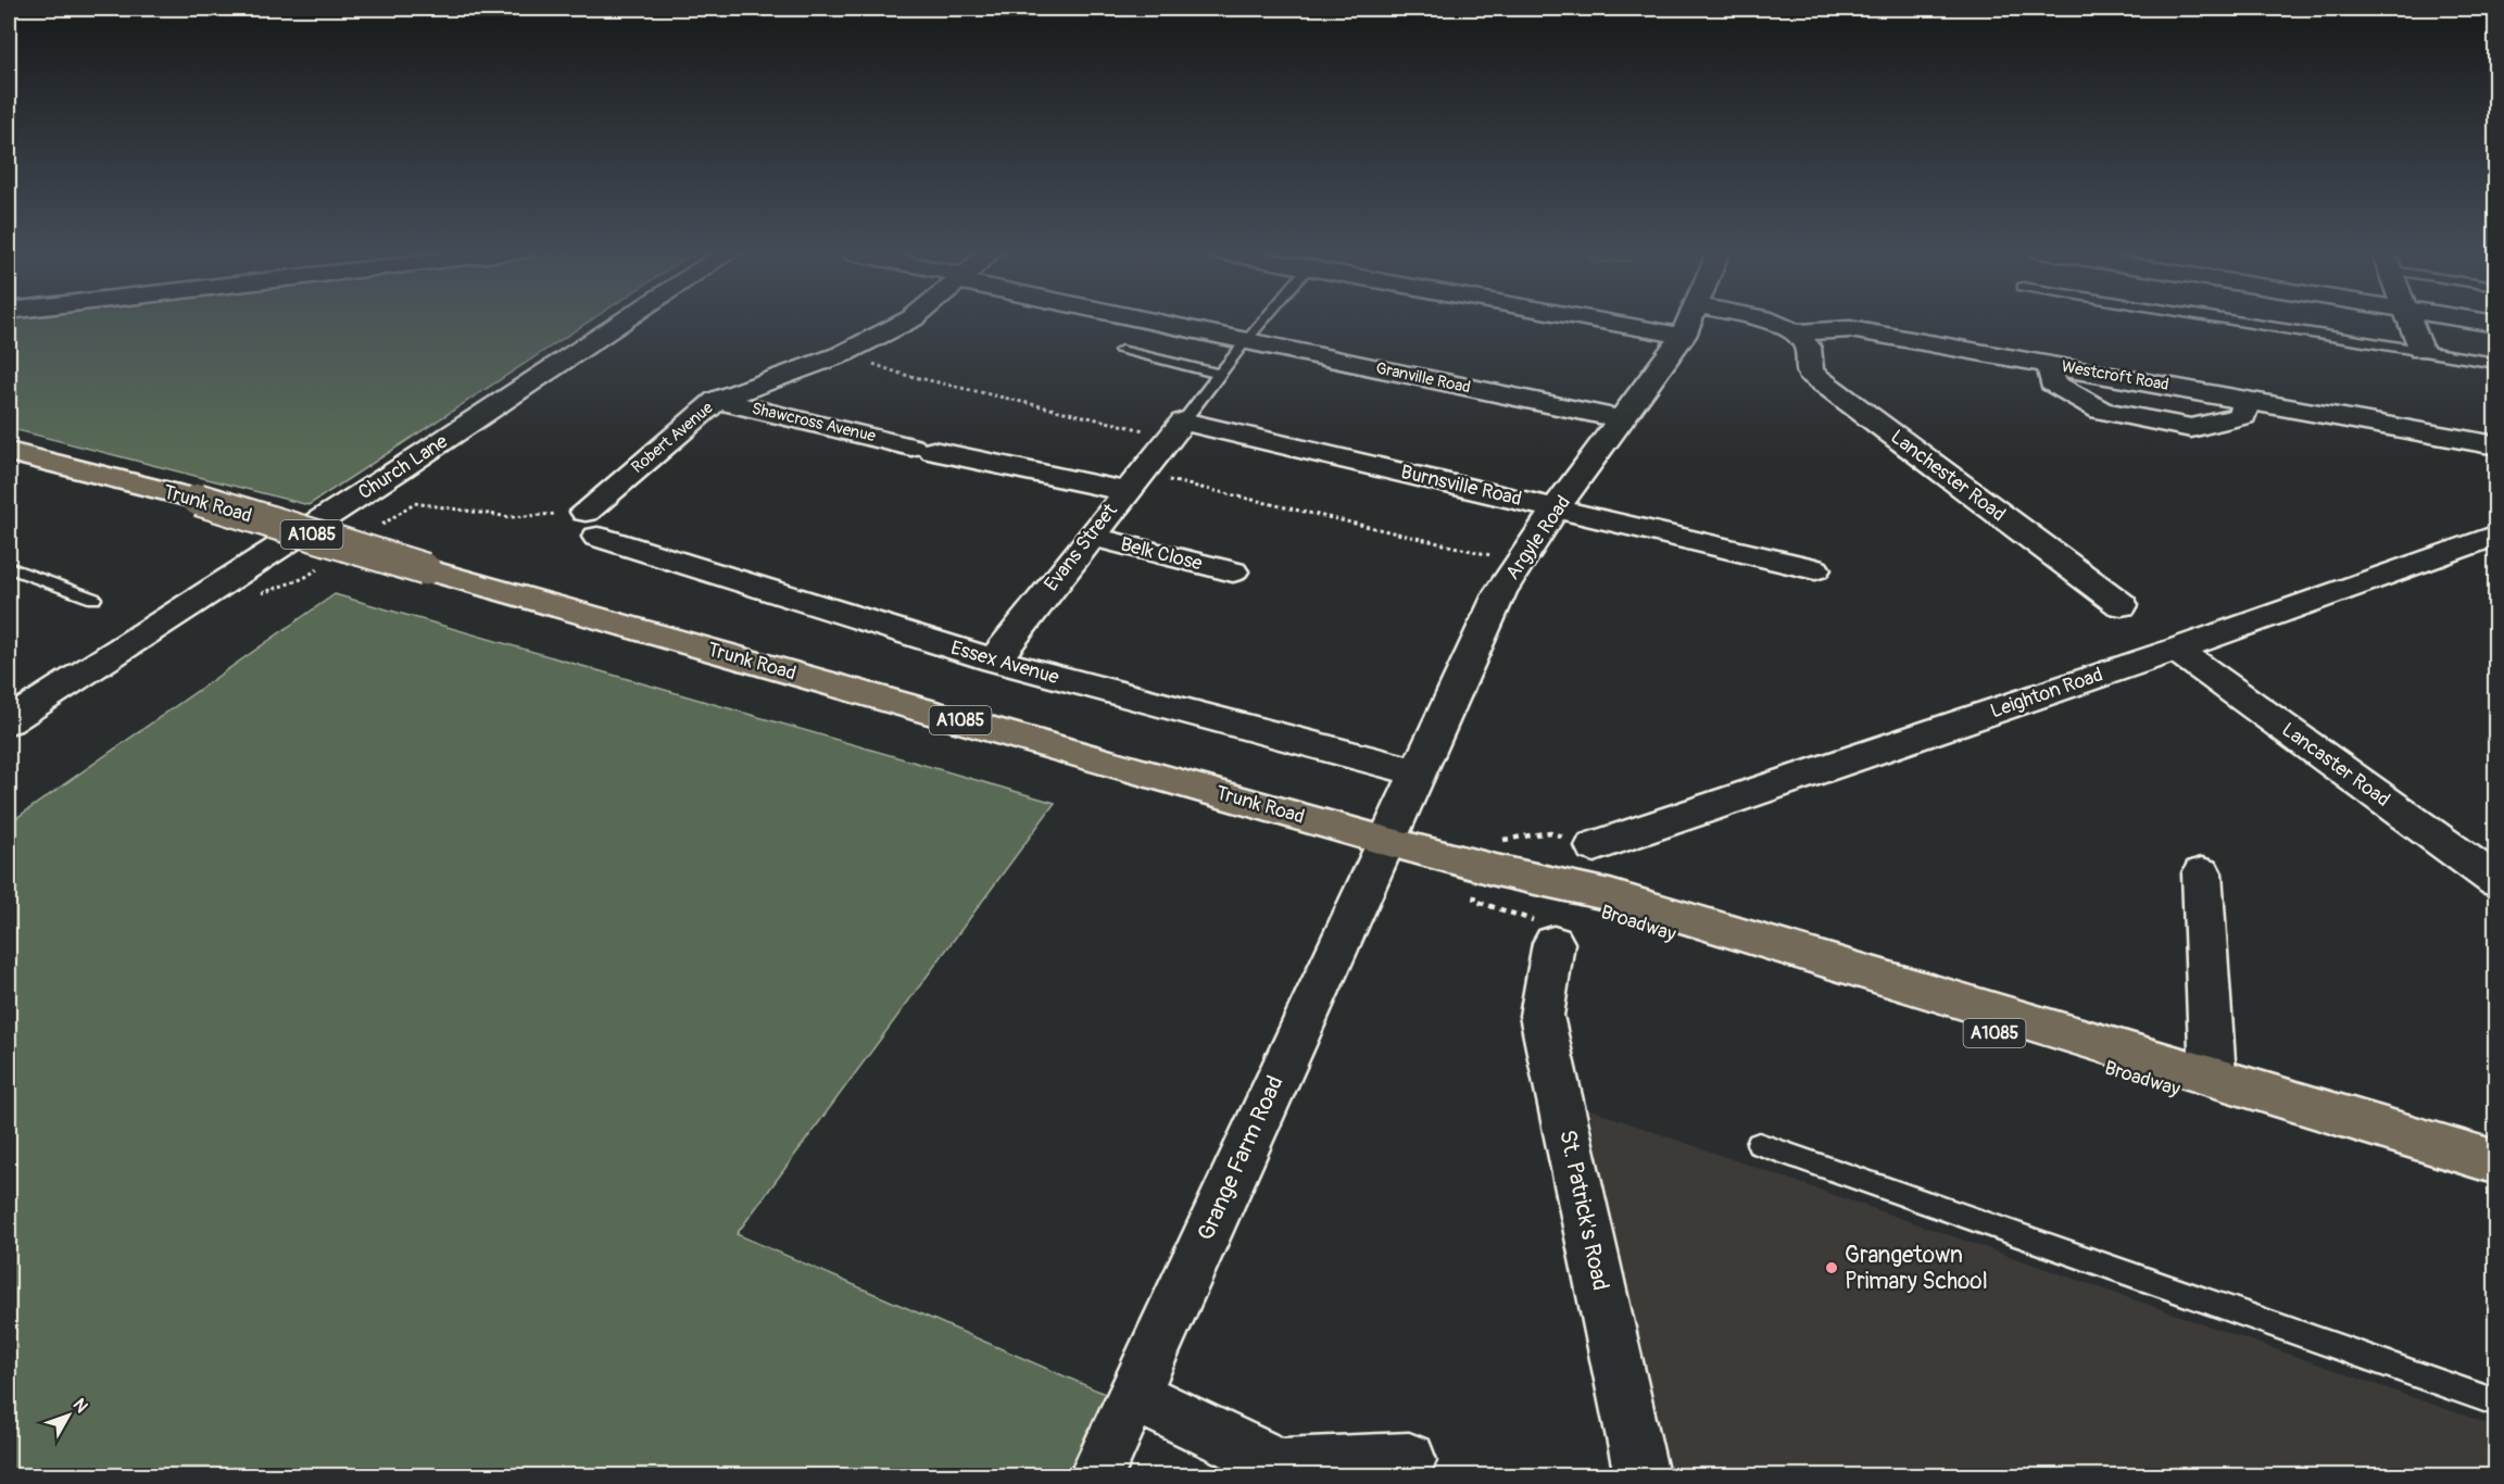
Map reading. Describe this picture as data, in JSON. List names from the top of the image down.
{
  "streets": {
    "main road": ["Trunk Road", "A1085", "Broadway"],
    "street": [
      "Westcroft Road",
      "Granville Road",
      "Shawcross Avenue",
      "Robert Avenue",
      "Church Lane",
      "Lanchester Road",
      "Burnsville Road",
      "Argyle Road",
      "Evans Street",
      "Belk Close",
      "Essex Avenue",
      "Leighton Road",
      "Lancaster Road",
      "Grange Farm Road",
      "St. Patrick's Road"
    ]
  },
  "crossings": [
    ["Westcroft Road", "Lanchester Road"],
    ["Granville Road", "Argyle Road"],
    ["Shawcross Avenue", "Robert Avenue"],
    ["Shawcross Avenue", "Evans Street"],
    ["Robert Avenue", "Essex Avenue"],
    ["Burnsville Road", "Argyle Road"],
    ["Burnsville Road", "Evans Street"],
    ["Trunk Road", "Argyle Road"],
    ["Trunk Road", "Broadway"],
    ["Trunk Road", "Grange Farm Road"],
    ["Argyle Road", "Essex Avenue"],
    ["Argyle Road", "Grange Farm Road"],
    ["Evans Street", "Belk Close"],
    ["Evans Street", "Essex Avenue"],
    ["Leighton Road", "Lancaster Road"]
  ],
  "places": ["Grangetown Primary School"],
  "north": "top right"
}
